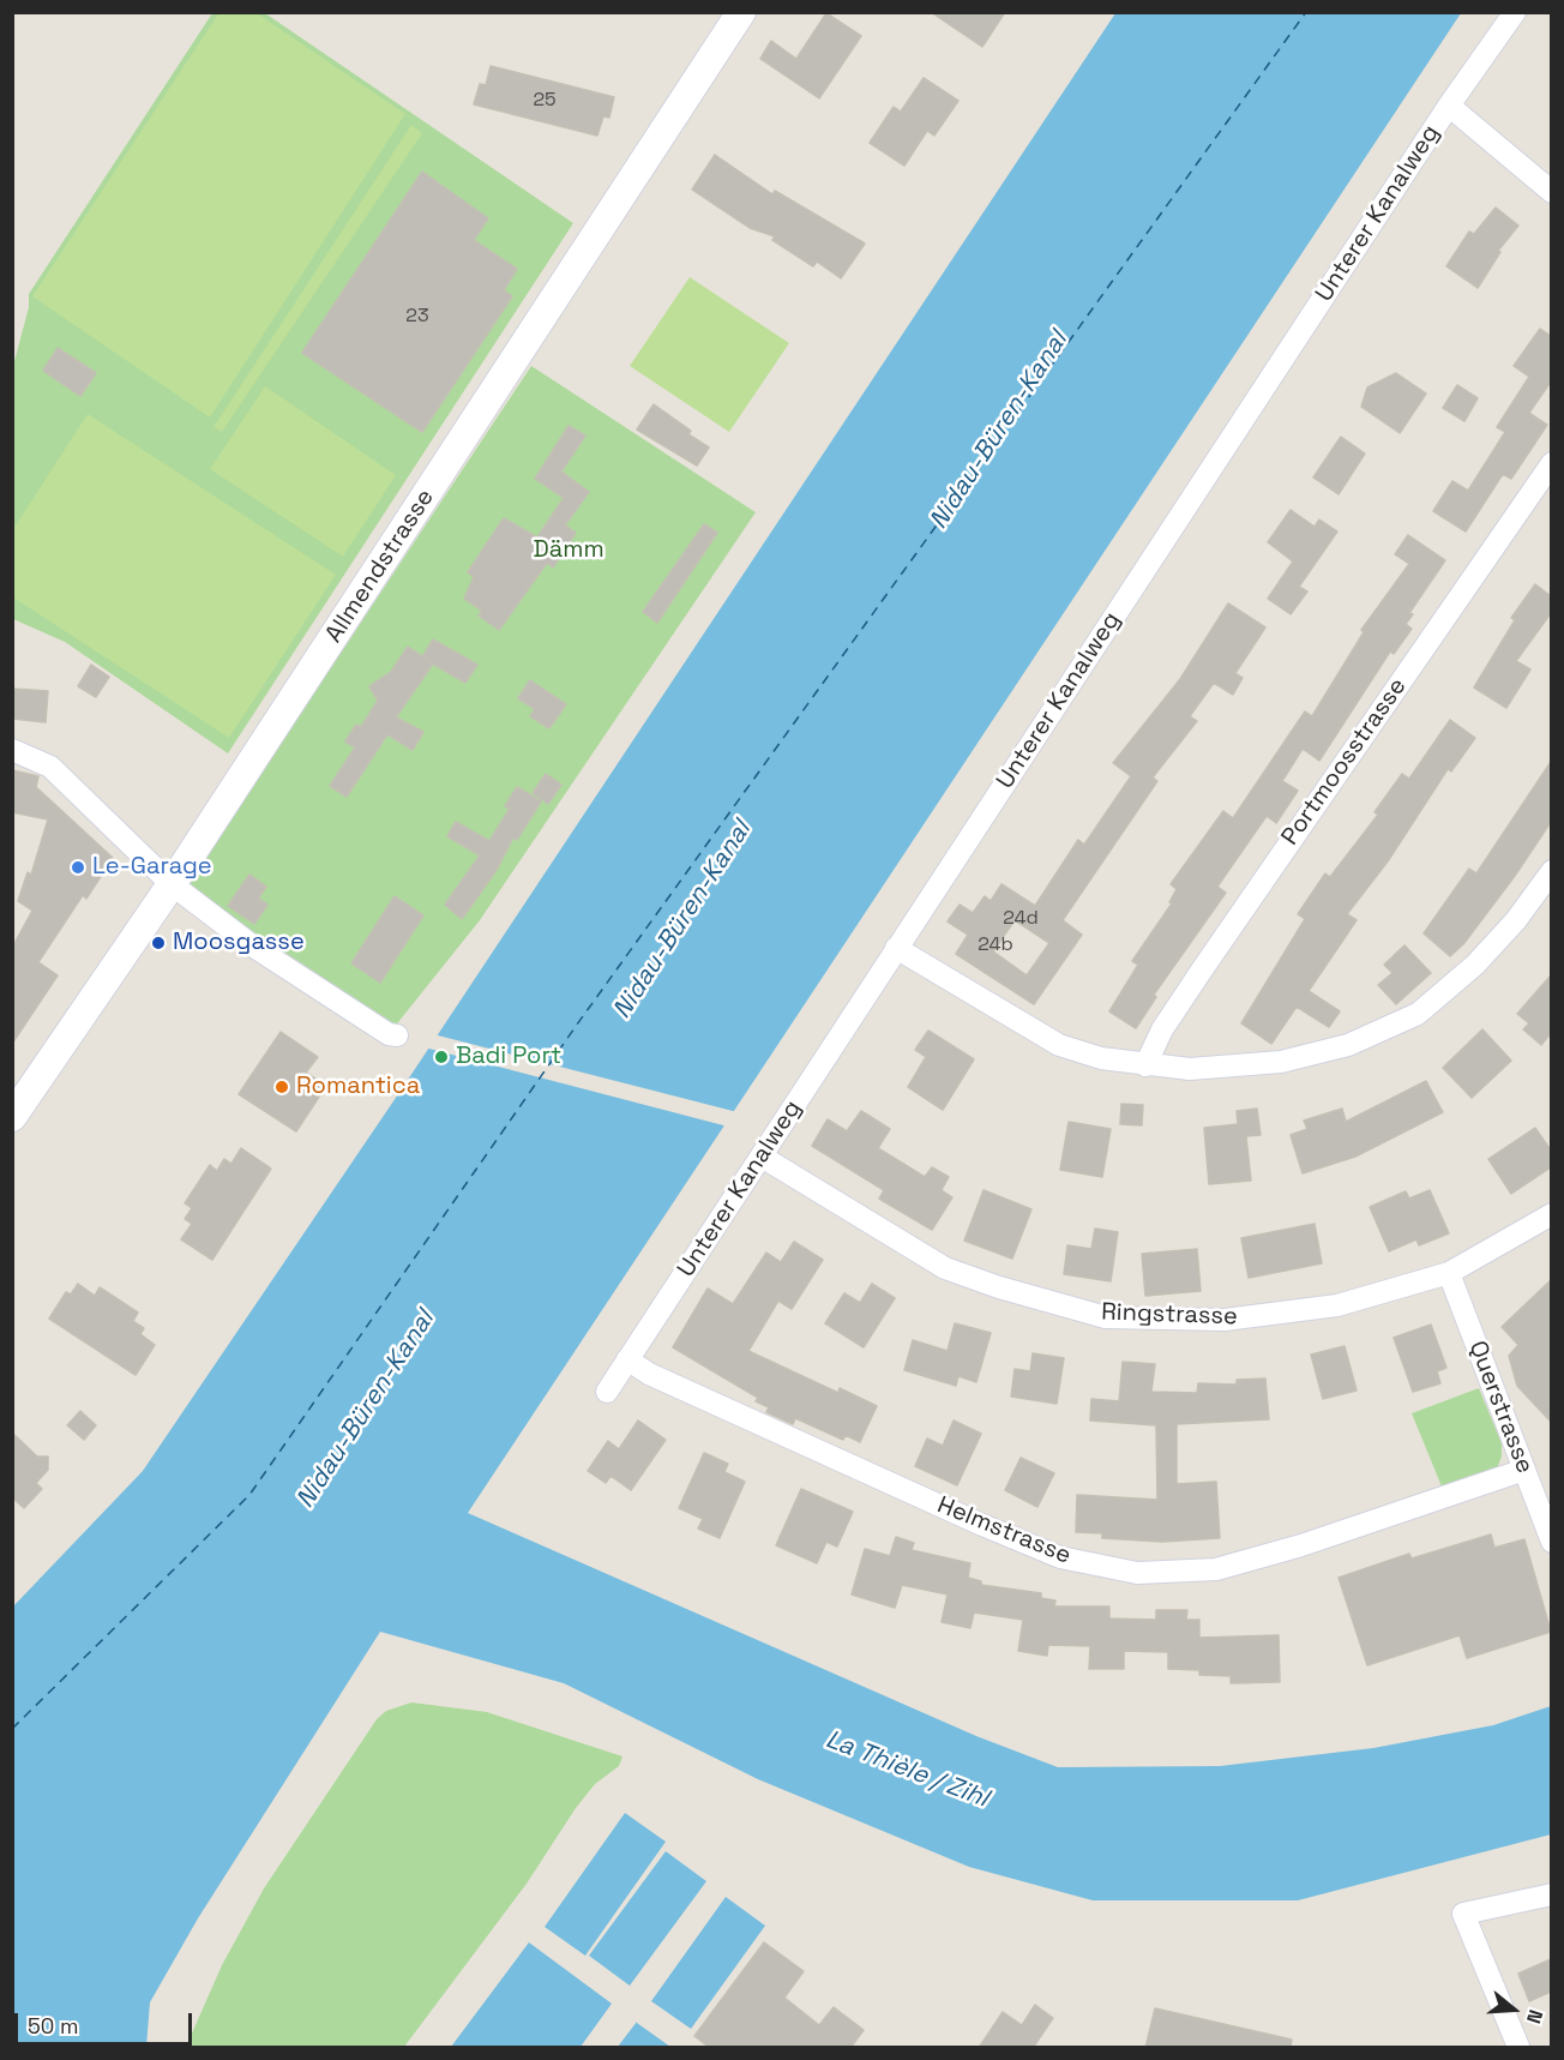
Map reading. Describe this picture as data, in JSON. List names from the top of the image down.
{
  "streets": {
    "main road": ["Allmendstrasse"],
    "street": [
      "Unterer Kanalweg",
      "Portmoosstrasse",
      "Ringstrasse",
      "Querstrasse",
      "Helmstrasse"
    ]
  },
  "crossings": [
    ["Unterer Kanalweg", "Ringstrasse"],
    ["Unterer Kanalweg", "Helmstrasse"],
    ["Ringstrasse", "Querstrasse"],
    ["Querstrasse", "Helmstrasse"]
  ],
  "water": ["Nidau-Büren-Kanal", "La Thièle / Zihl"],
  "parks": ["Dämm"],
  "places": [
    "Le-Garage",
    "Moosgasse",
    "Badi Port",
    "Romantica"
  ],
  "house_numbers": [
    "25",
    "23",
    "24d",
    "24b"
  ],
  "scale_bar": "50 m",
  "north": "right"
}
